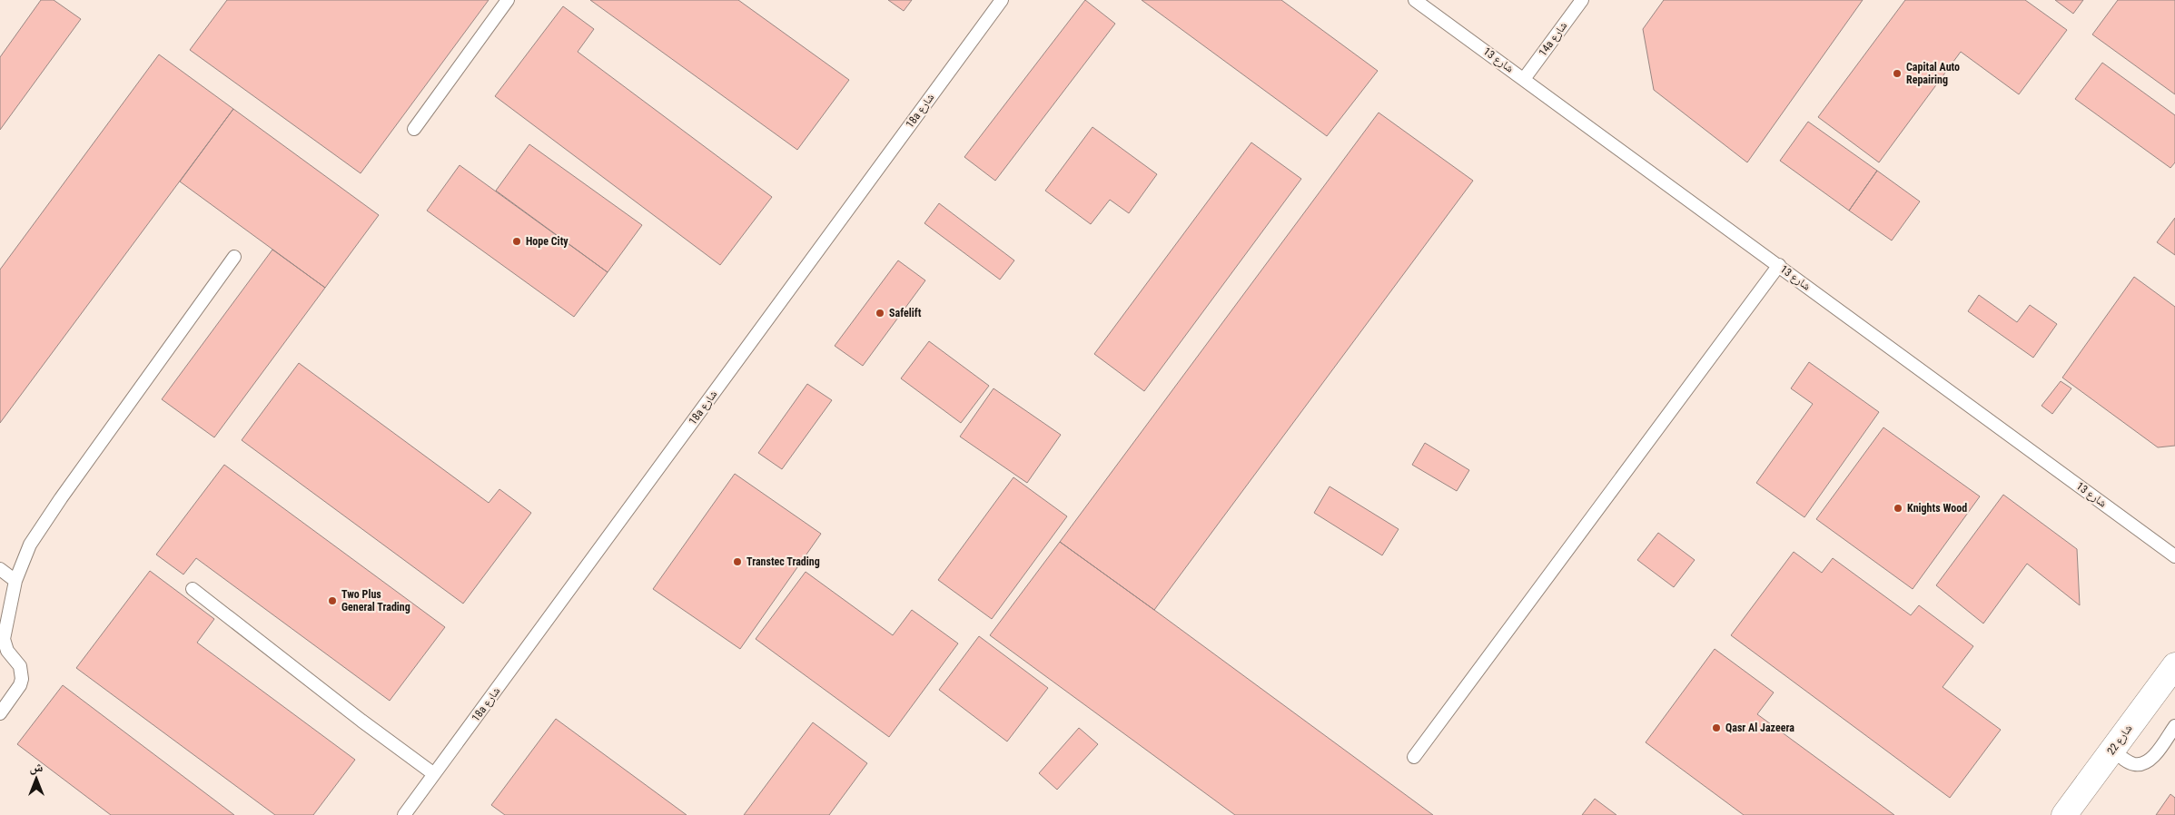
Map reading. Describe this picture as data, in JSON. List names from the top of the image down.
{
  "streets": {
    "street": ["شارع 22"],
    "lane": ["14a شارع", "شارع 13", "18a شارع"]
  },
  "crossings": [
    ["14a شارع", "شارع 13"]
  ],
  "places": [
    "Capital Auto Repairing",
    "Hope City",
    "Safelift",
    "Knights Wood",
    "Transtec Trading",
    "Two Plus General Trading",
    "Qasr Al Jazeera"
  ],
  "north": "top"
}
